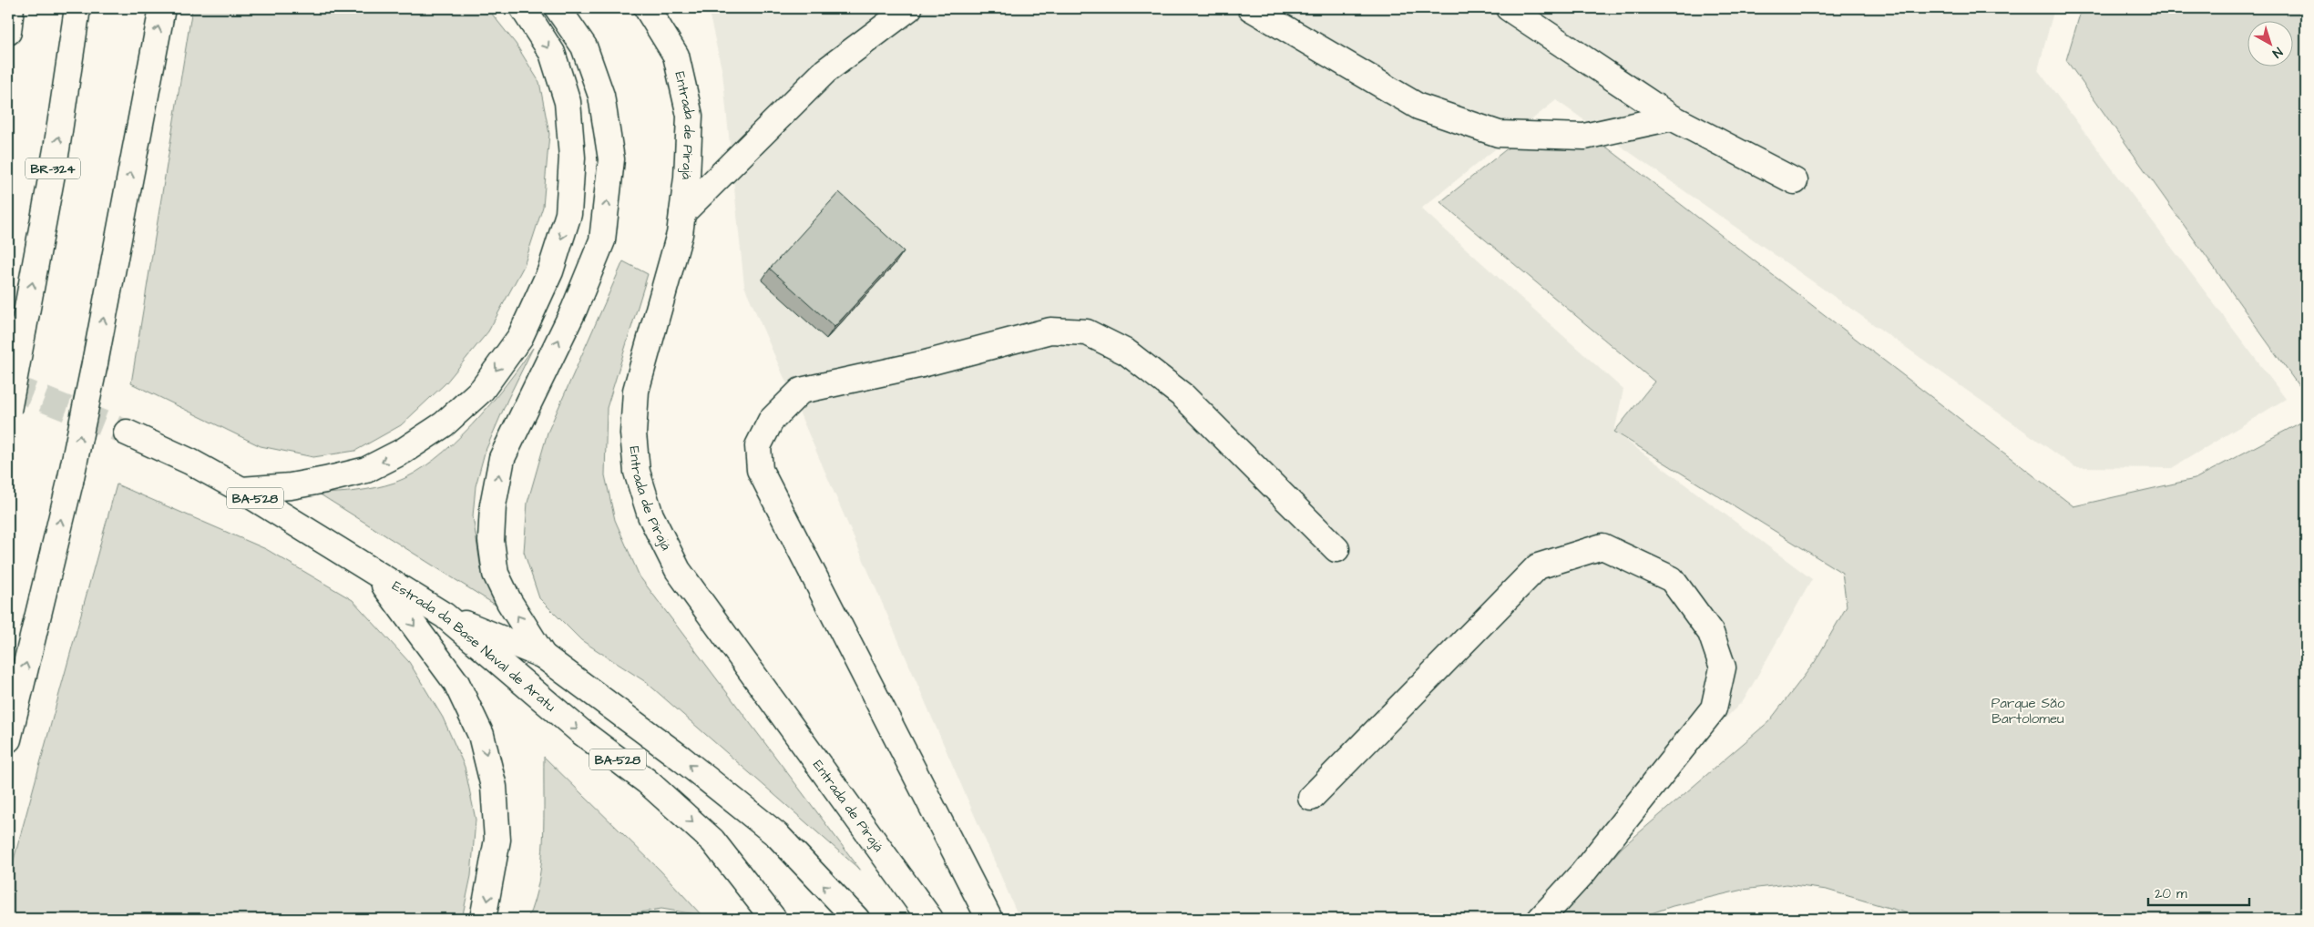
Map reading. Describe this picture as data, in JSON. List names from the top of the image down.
{
  "streets": {
    "main road": [
      "Entrada de Pirajá",
      "BR-324",
      "BA-528",
      "Estrada da Base Naval de Aratu"
    ]
  },
  "parks": ["Parque São Bartolomeu"],
  "scale_bar": "20 m",
  "north": "bottom right"
}
